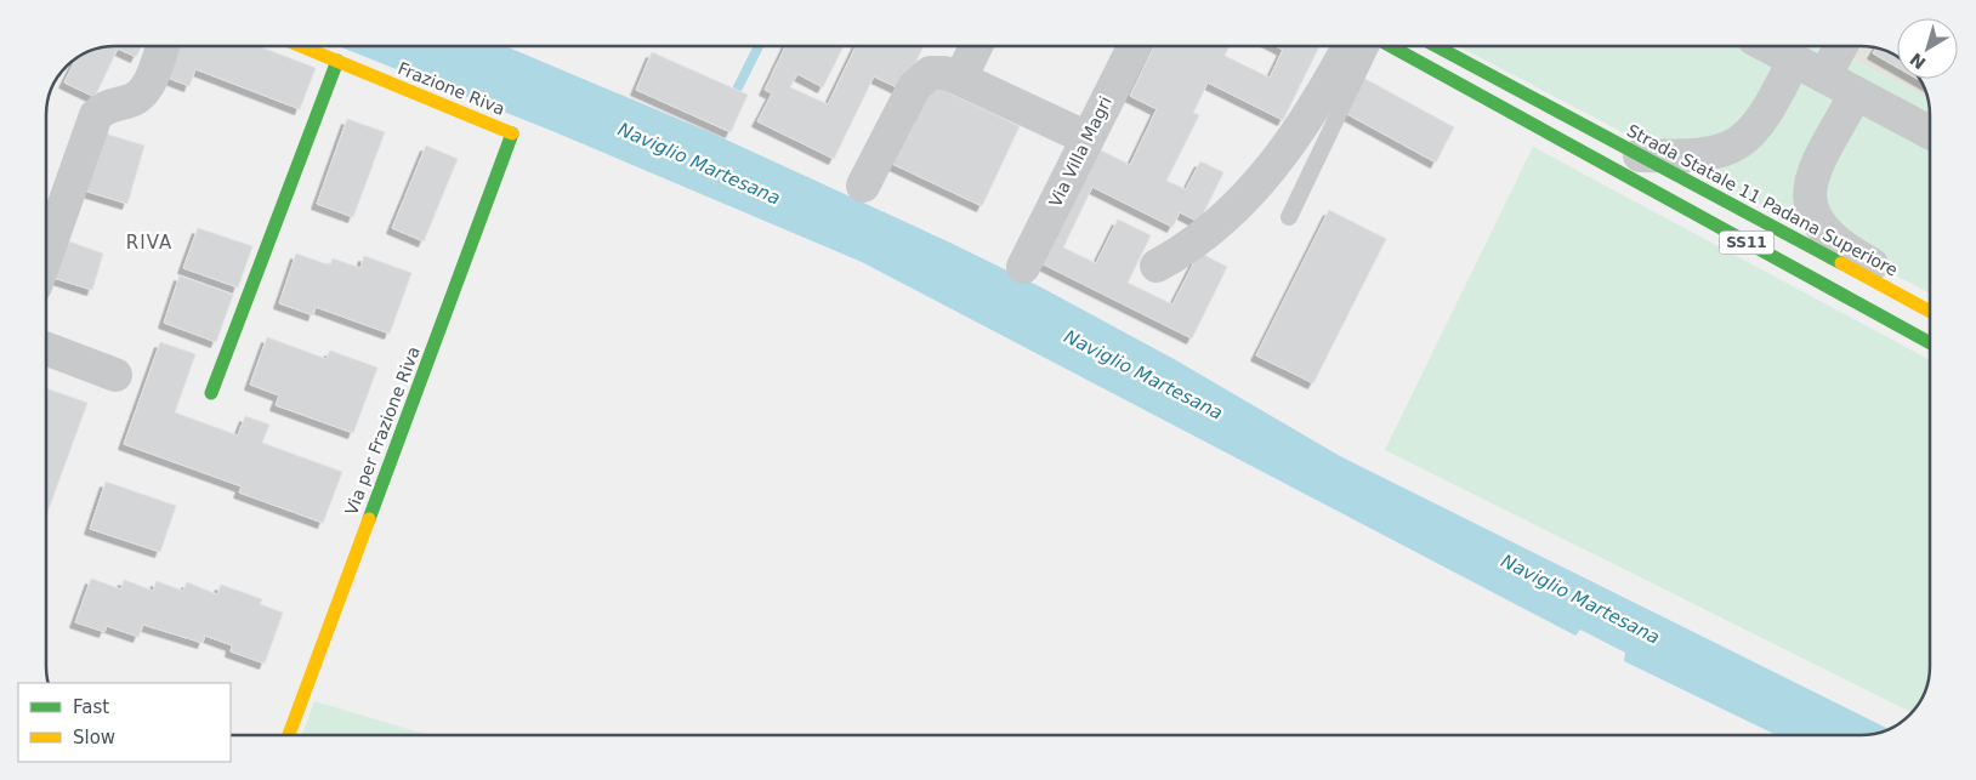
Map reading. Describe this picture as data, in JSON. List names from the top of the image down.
{
  "streets": {
    "street": [
      "Frazione Riva",
      "Via Villa Magri",
      "Strada Statale 11 Padana Superiore",
      "SS11",
      "Via per Frazione Riva"
    ]
  },
  "crossings": [
    ["Frazione Riva", "Via per Frazione Riva"]
  ],
  "districts": ["RIVA"],
  "water": ["Naviglio Martesana"],
  "legend": ["Fast", "Slow"],
  "north": "bottom left"
}
